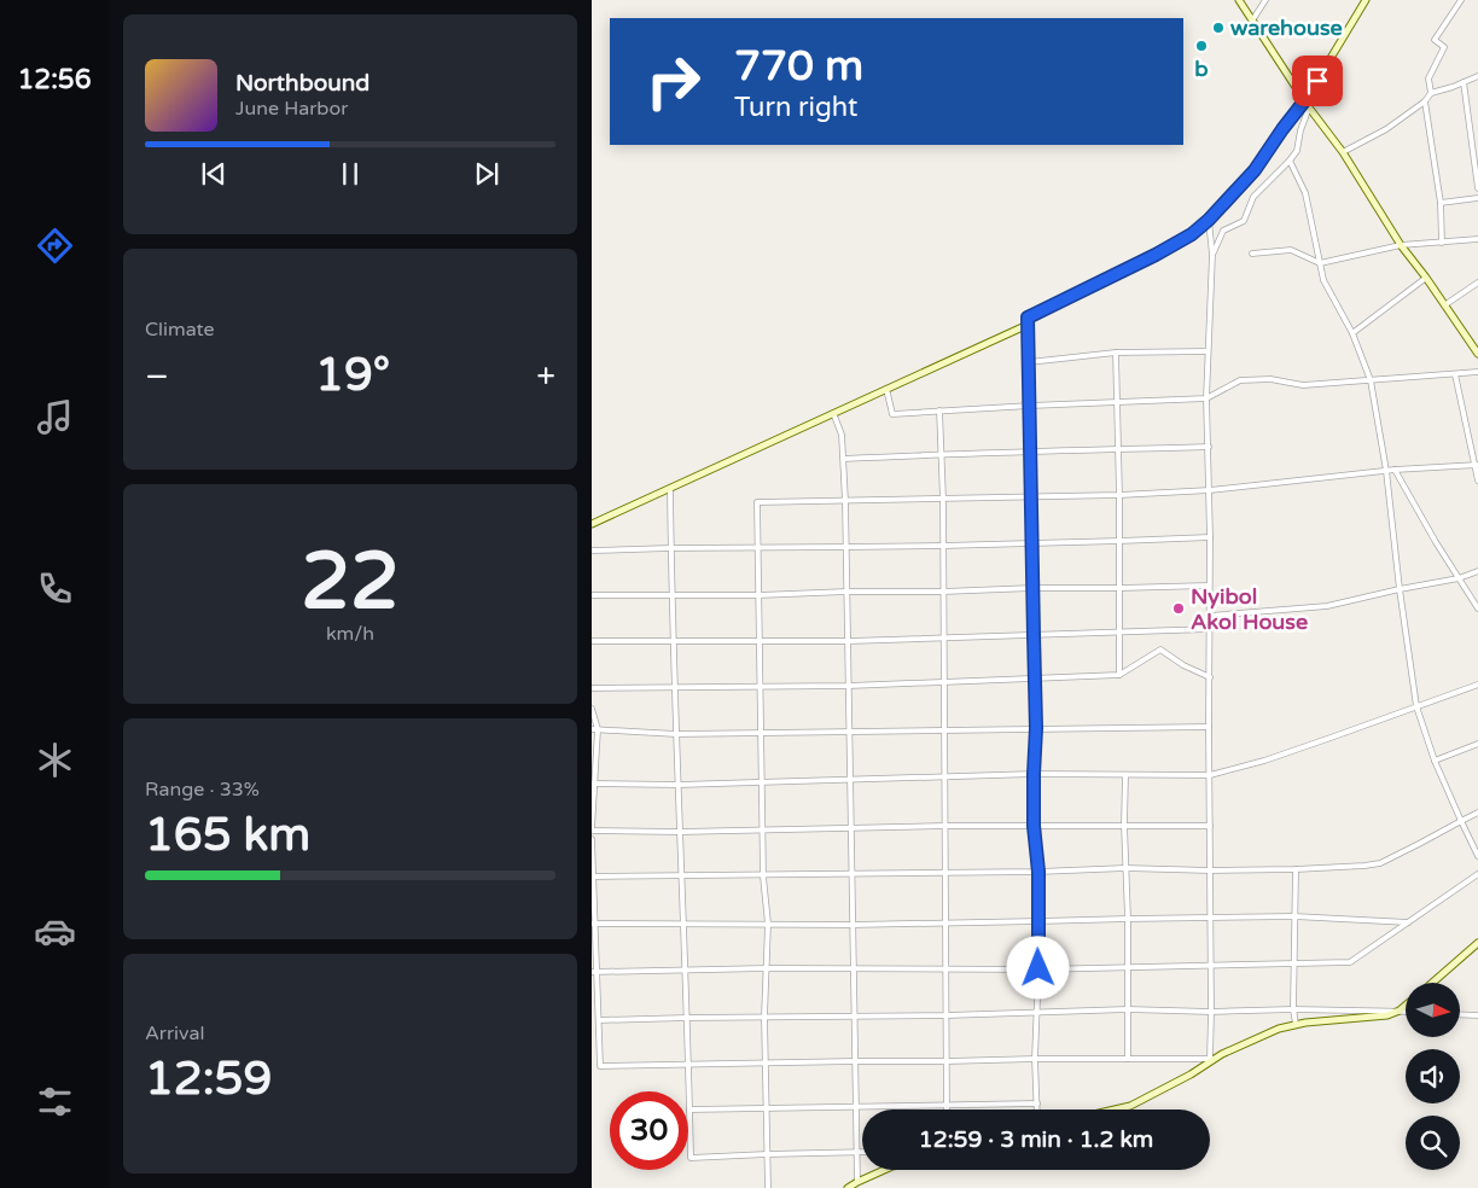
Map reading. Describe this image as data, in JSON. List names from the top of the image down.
{
  "places": ["warehouse", "b", "Nyibol Akol House"],
  "north": "right",
  "page": {
    "tabs": "12:56",
    "turn": ["770 m", "Turn right"],
    "song": ["Northbound", "June Harbor"],
    "tile": [
      "Climate",
      ["22", "km/h"],
      ["Range · 33%", "165 km"],
      ["Arrival", "12:59"]
    ],
    "heat": ["−", "19°", "+"],
    "limit": "30",
    "trip": "12:59 · 3 min · 1.2 km"
  }
}
